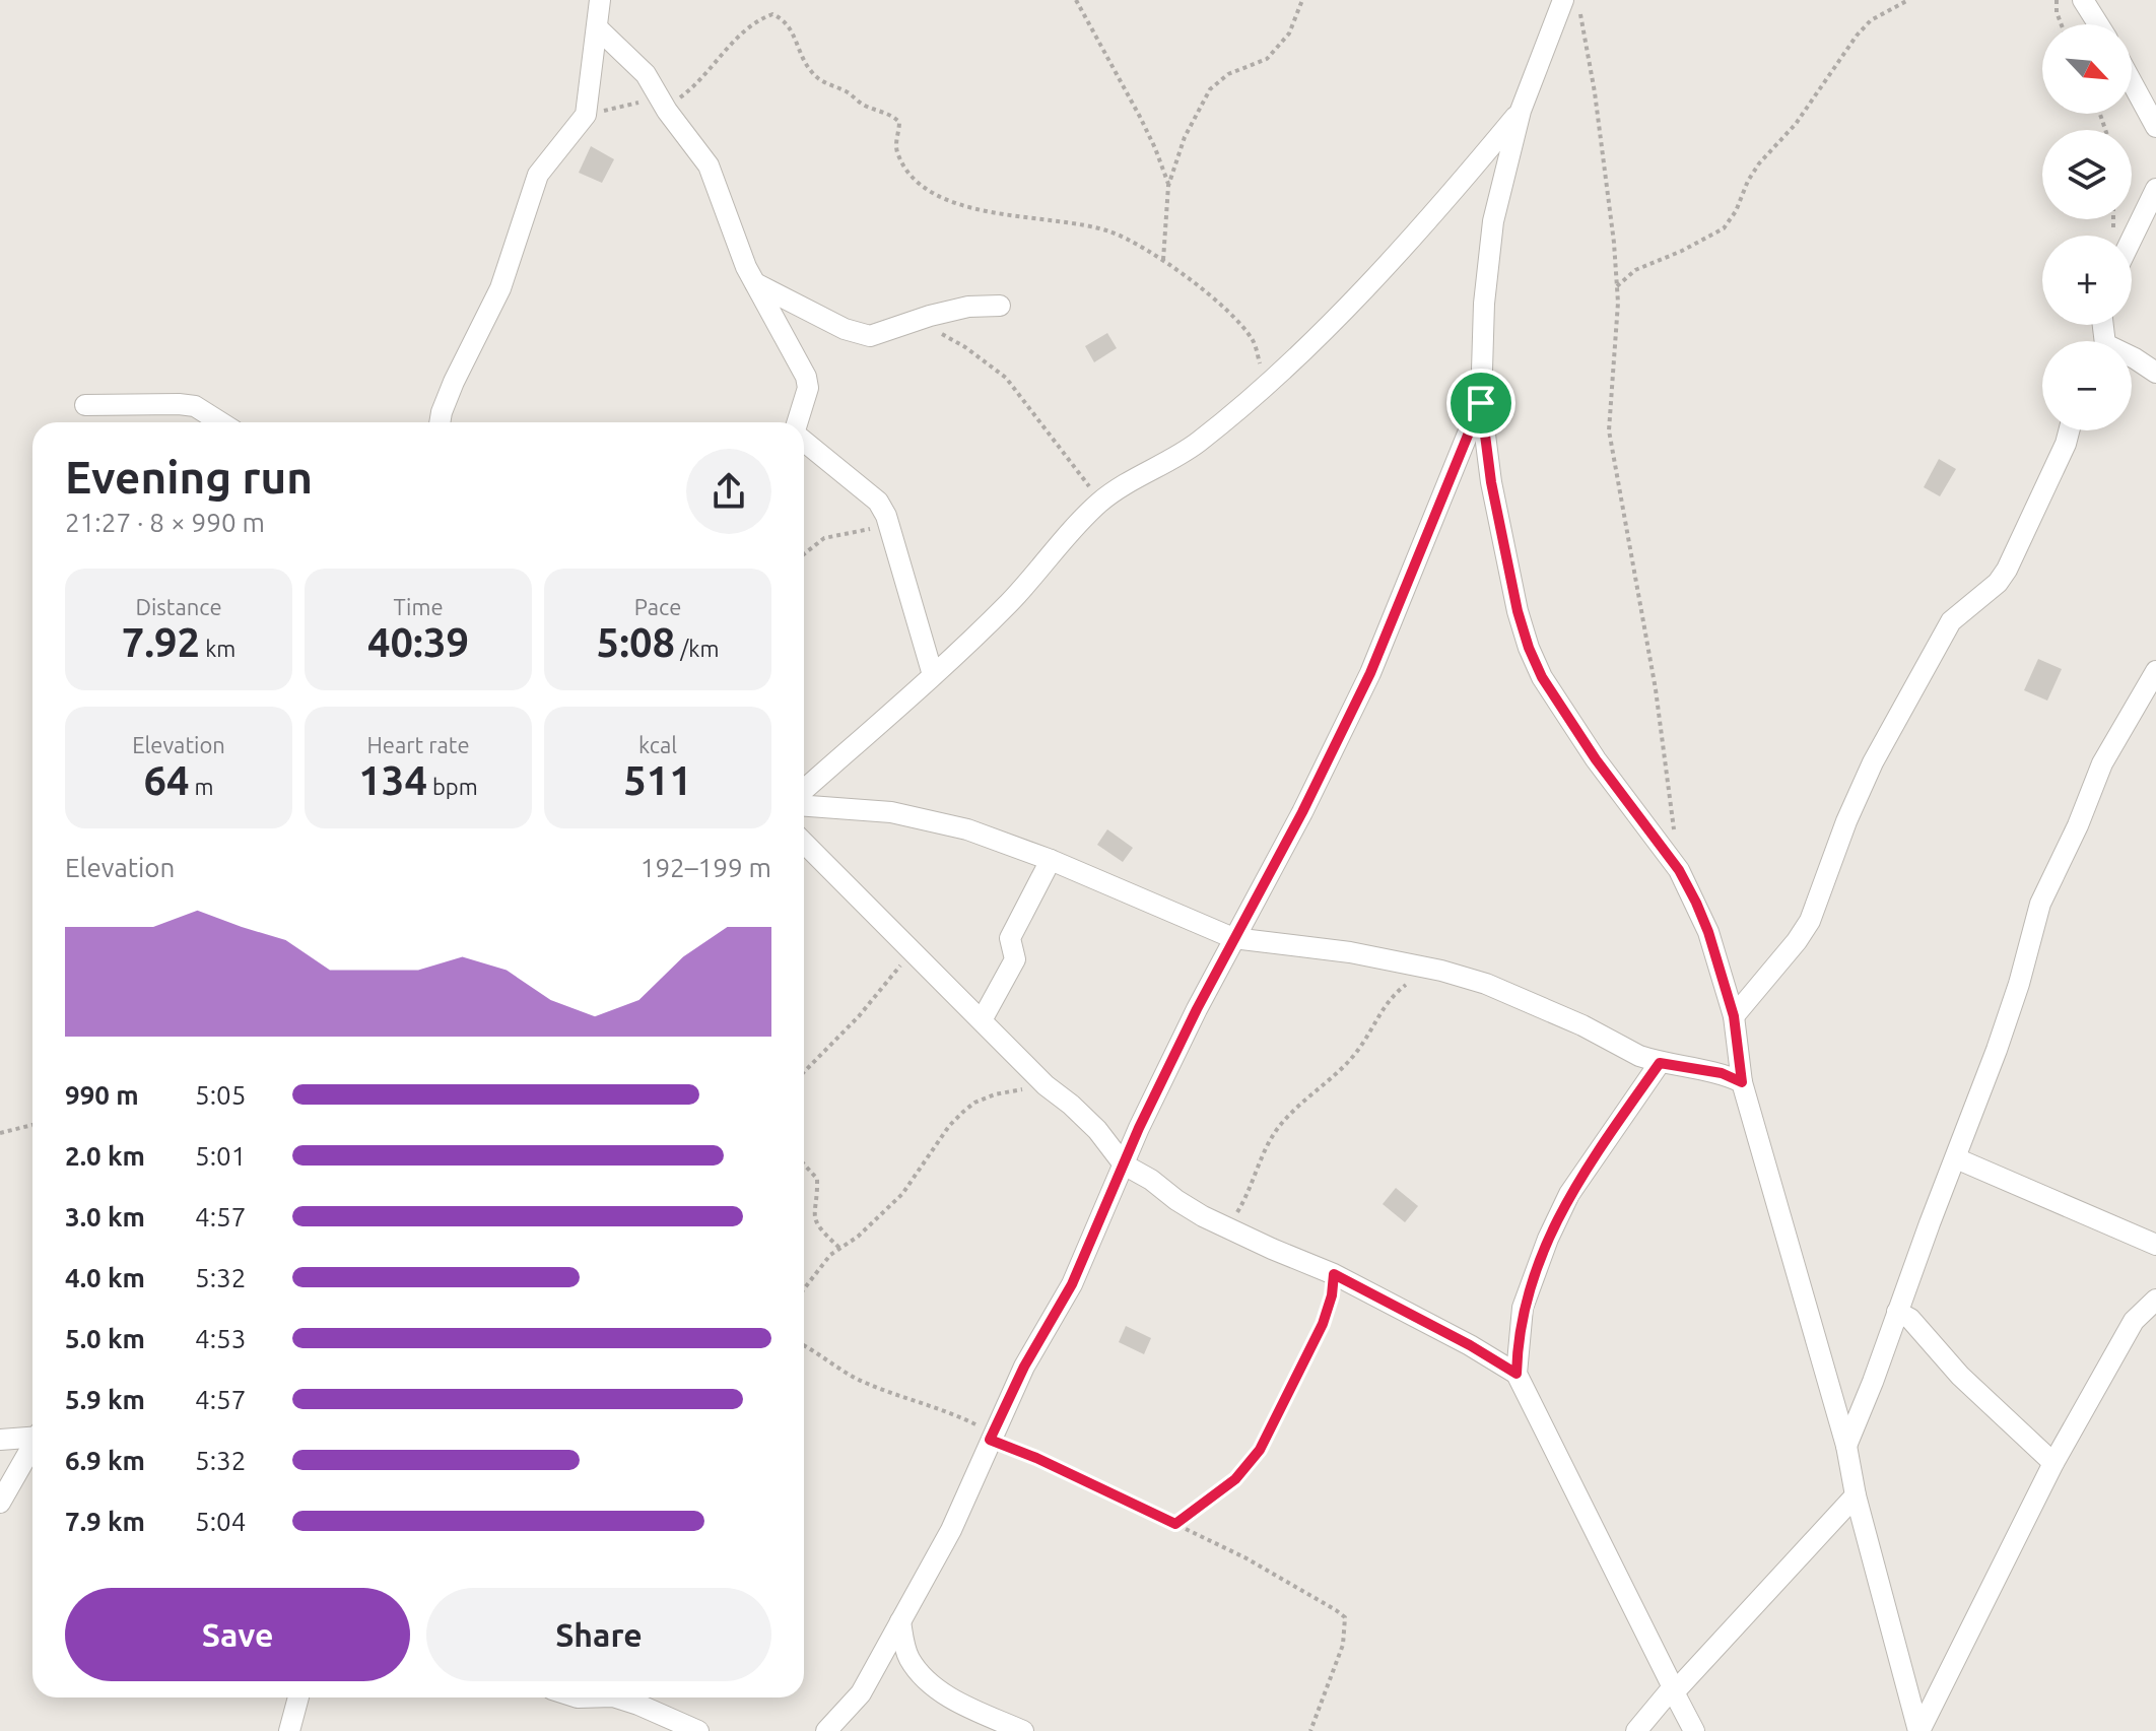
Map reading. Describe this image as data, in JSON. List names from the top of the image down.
{
  "north": "bottom right",
  "page": {
    "map_buttons": ["+", "−"],
    "heading": ["Evening run", "21:27 · 8 × 990 m"],
    "stats": [
      ["Distance", "7.92 km"],
      ["Time", "40:39"],
      ["Pace", "5:08 /km"],
      ["Elevation", "64 m"],
      ["Heart rate", "134 bpm"],
      ["kcal", "511"]
    ],
    "chart": ["Elevation", "192–199 m"],
    "list": [
      {
        "name": "990 m",
        "note": "5:05"
      },
      {
        "name": "2.0 km",
        "note": "5:01"
      },
      {
        "name": "3.0 km",
        "note": "4:57"
      },
      {
        "name": "4.0 km",
        "note": "5:32"
      },
      {
        "name": "5.0 km",
        "note": "4:53"
      },
      {
        "name": "5.9 km",
        "note": "4:57"
      },
      {
        "name": "6.9 km",
        "note": "5:32"
      },
      {
        "name": "7.9 km",
        "note": "5:04"
      }
    ],
    "buttons": ["Save", "Share"]
  }
}
